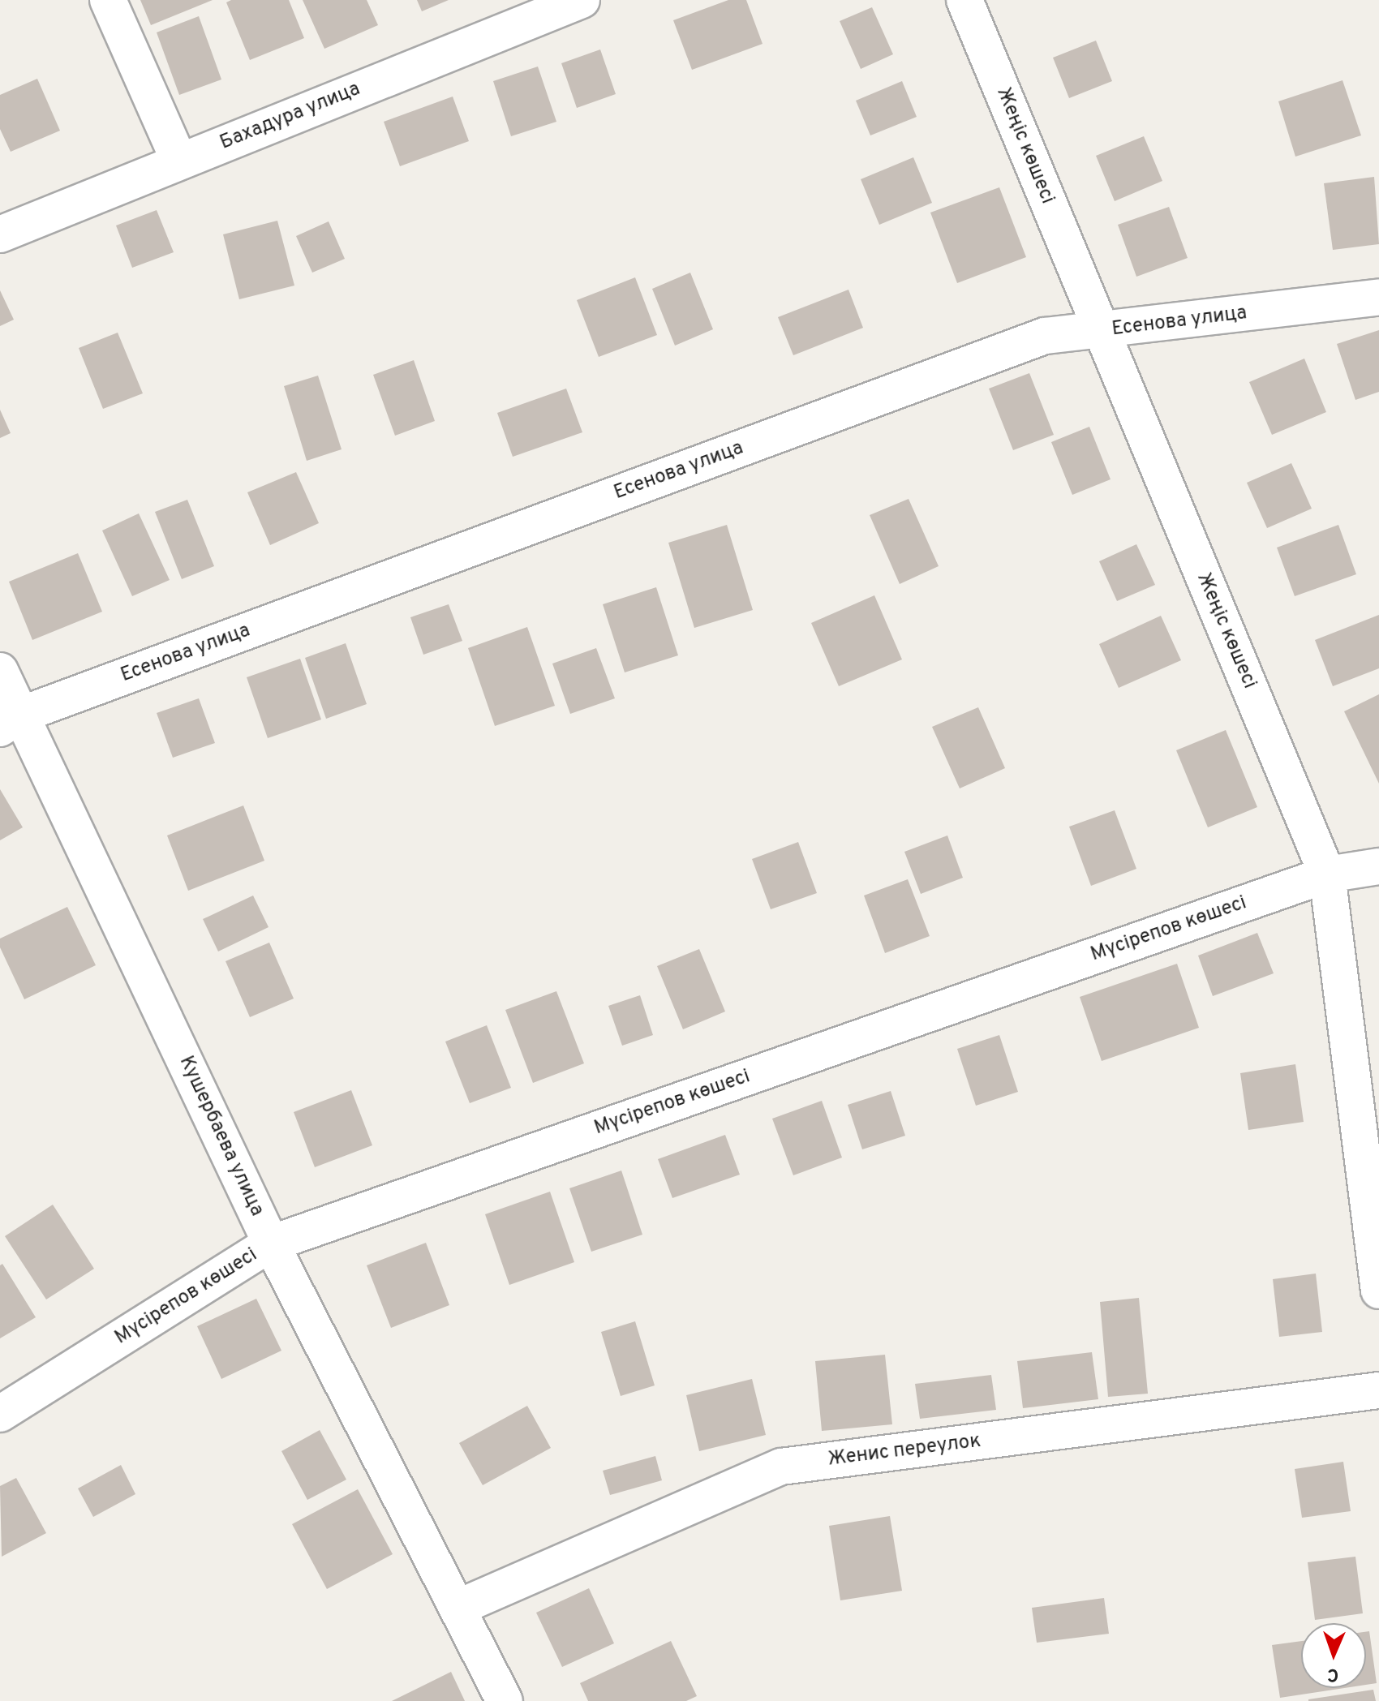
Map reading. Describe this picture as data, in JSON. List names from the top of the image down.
{
  "streets": {
    "street": [
      "Бахадура улица",
      "Жеңіс көшесі",
      "Есенова улица",
      "Мүсірепов көшесі",
      "Кушербаева улица",
      "Женис переулок"
    ]
  },
  "crossings": [
    ["Жеңіс көшесі", "Есенова улица"],
    ["Жеңіс көшесі", "Мүсірепов көшесі"],
    ["Есенова улица", "Кушербаева улица"],
    ["Мүсірепов көшесі", "Кушербаева улица"],
    ["Кушербаева улица", "Женис переулок"]
  ],
  "north": "bottom"
}
